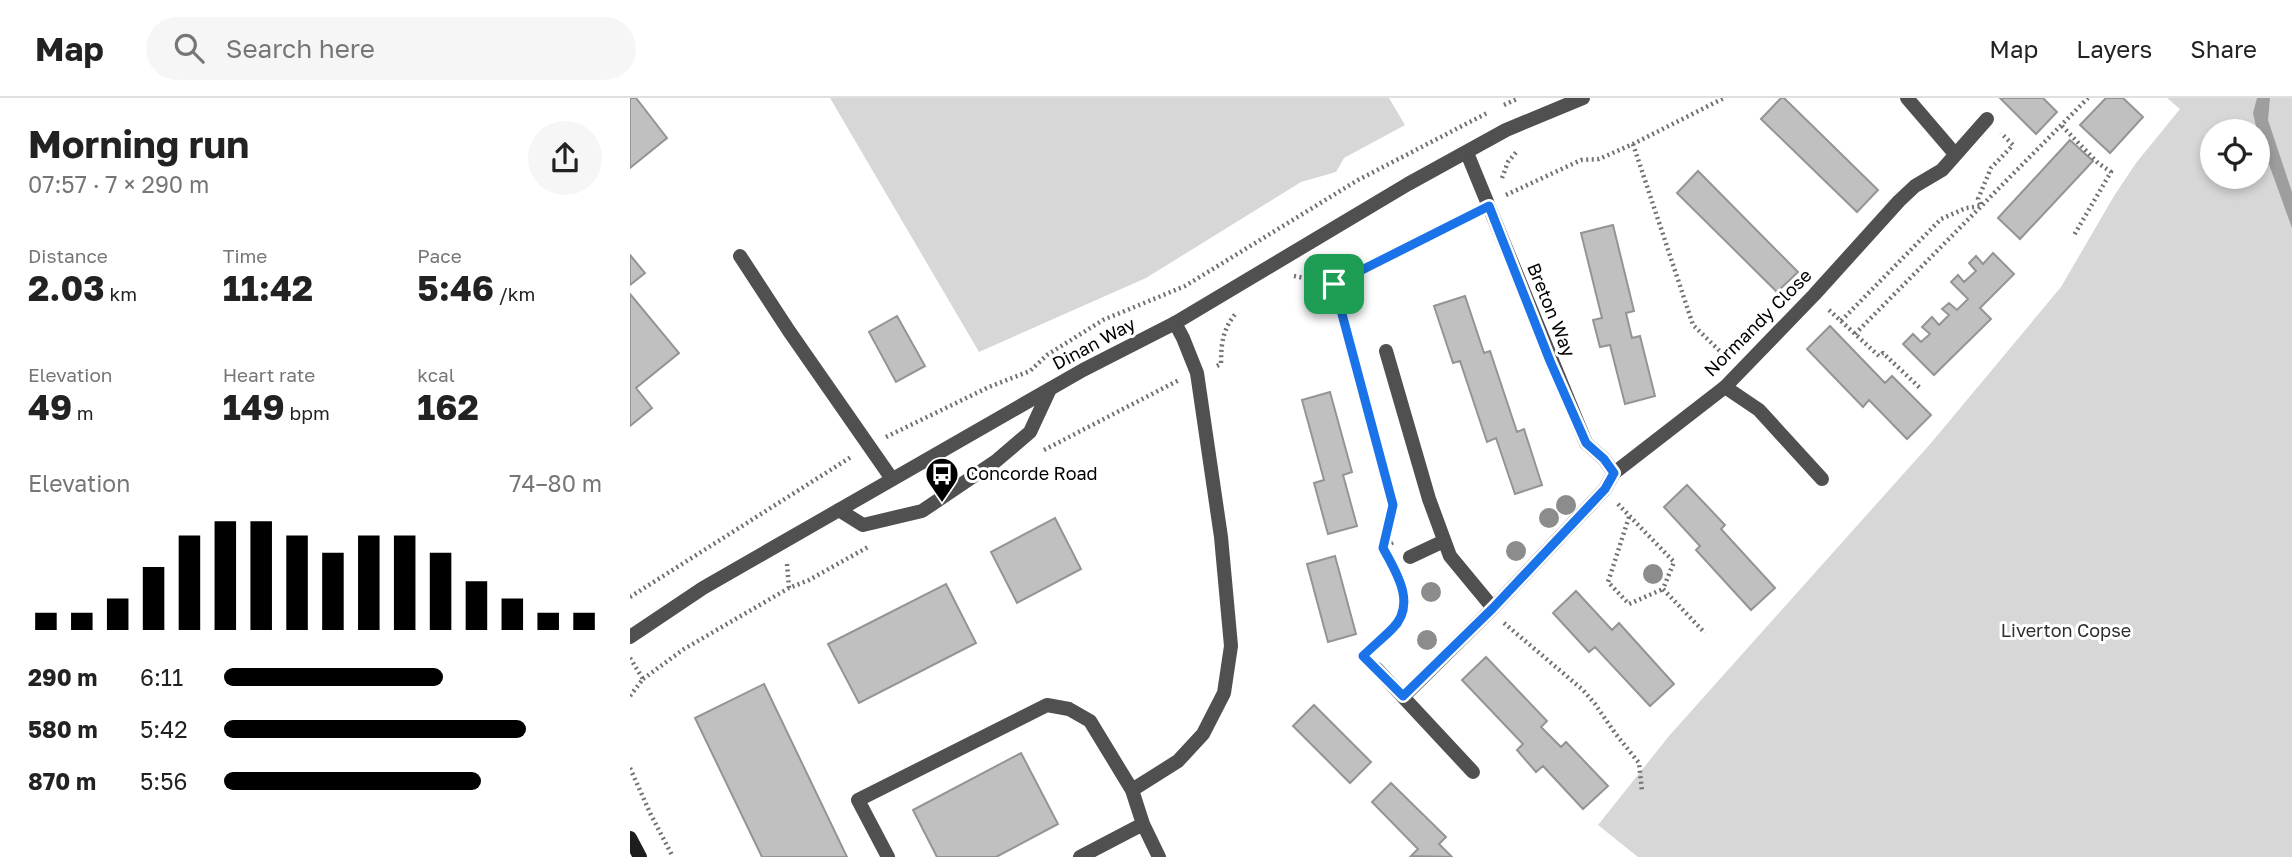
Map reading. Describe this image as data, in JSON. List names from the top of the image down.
{
  "streets": {
    "street": ["Breton Way", "Normandy Close", "Dinan Way"]
  },
  "crossings": [
    ["Breton Way", "Normandy Close"],
    ["Breton Way", "Dinan Way"]
  ],
  "parks": ["Liverton Copse"],
  "places": {
    "bus stop": ["Concorde Road"]
  },
  "page": {
    "header": "Map",
    "search": "Search here",
    "nav": ["Map", "Layers", "Share"],
    "heading": ["Morning run", "07:57 · 7 × 290 m"],
    "stats": [
      ["Distance", "2.03 km"],
      ["Time", "11:42"],
      ["Pace", "5:46 /km"],
      ["Elevation", "49 m"],
      ["Heart rate", "149 bpm"],
      ["kcal", "162"]
    ],
    "chart": ["Elevation", "74–80 m"],
    "list": [
      {
        "name": "290 m",
        "note": "6:11"
      },
      {
        "name": "580 m",
        "note": "5:42"
      },
      {
        "name": "870 m",
        "note": "5:56"
      }
    ]
  }
}
